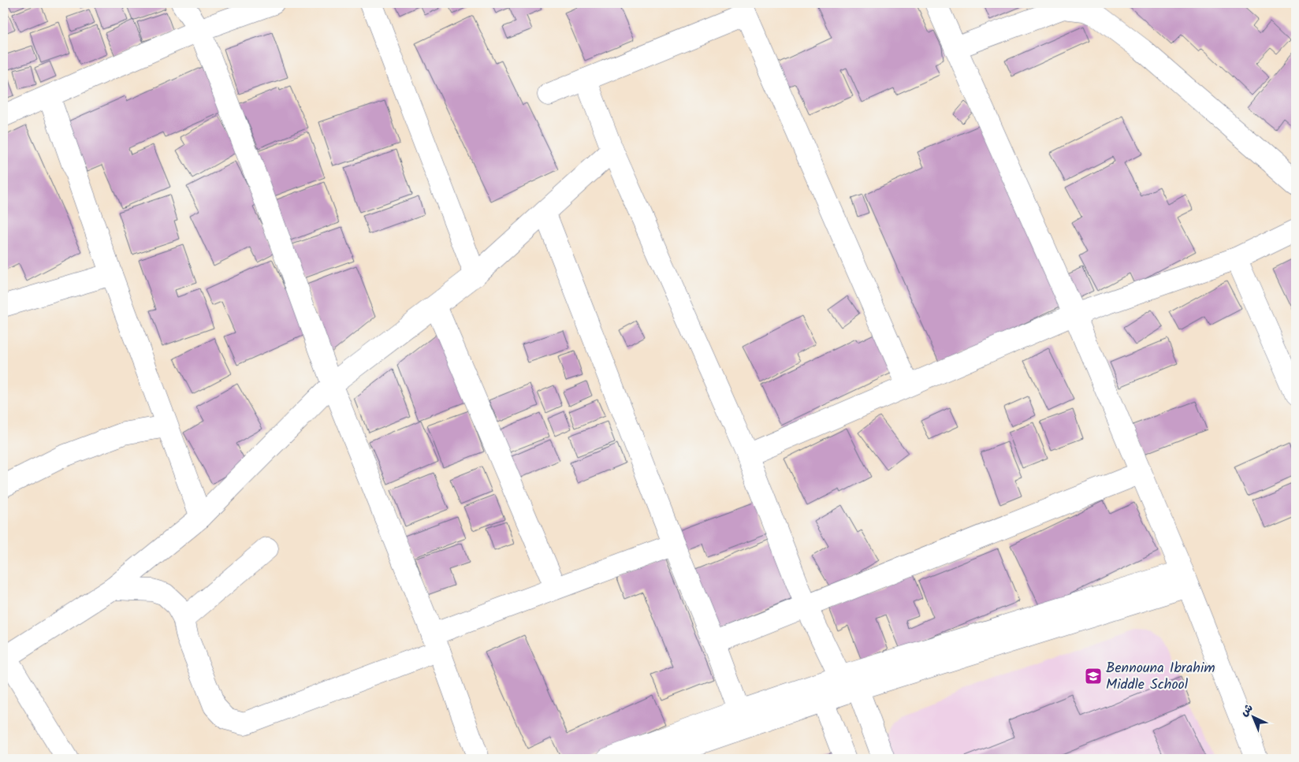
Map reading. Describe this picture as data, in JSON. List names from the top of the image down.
{
  "places": {
    "school or university": ["Bennouna Ibrahim Middle School"]
  },
  "north": "top left"
}
